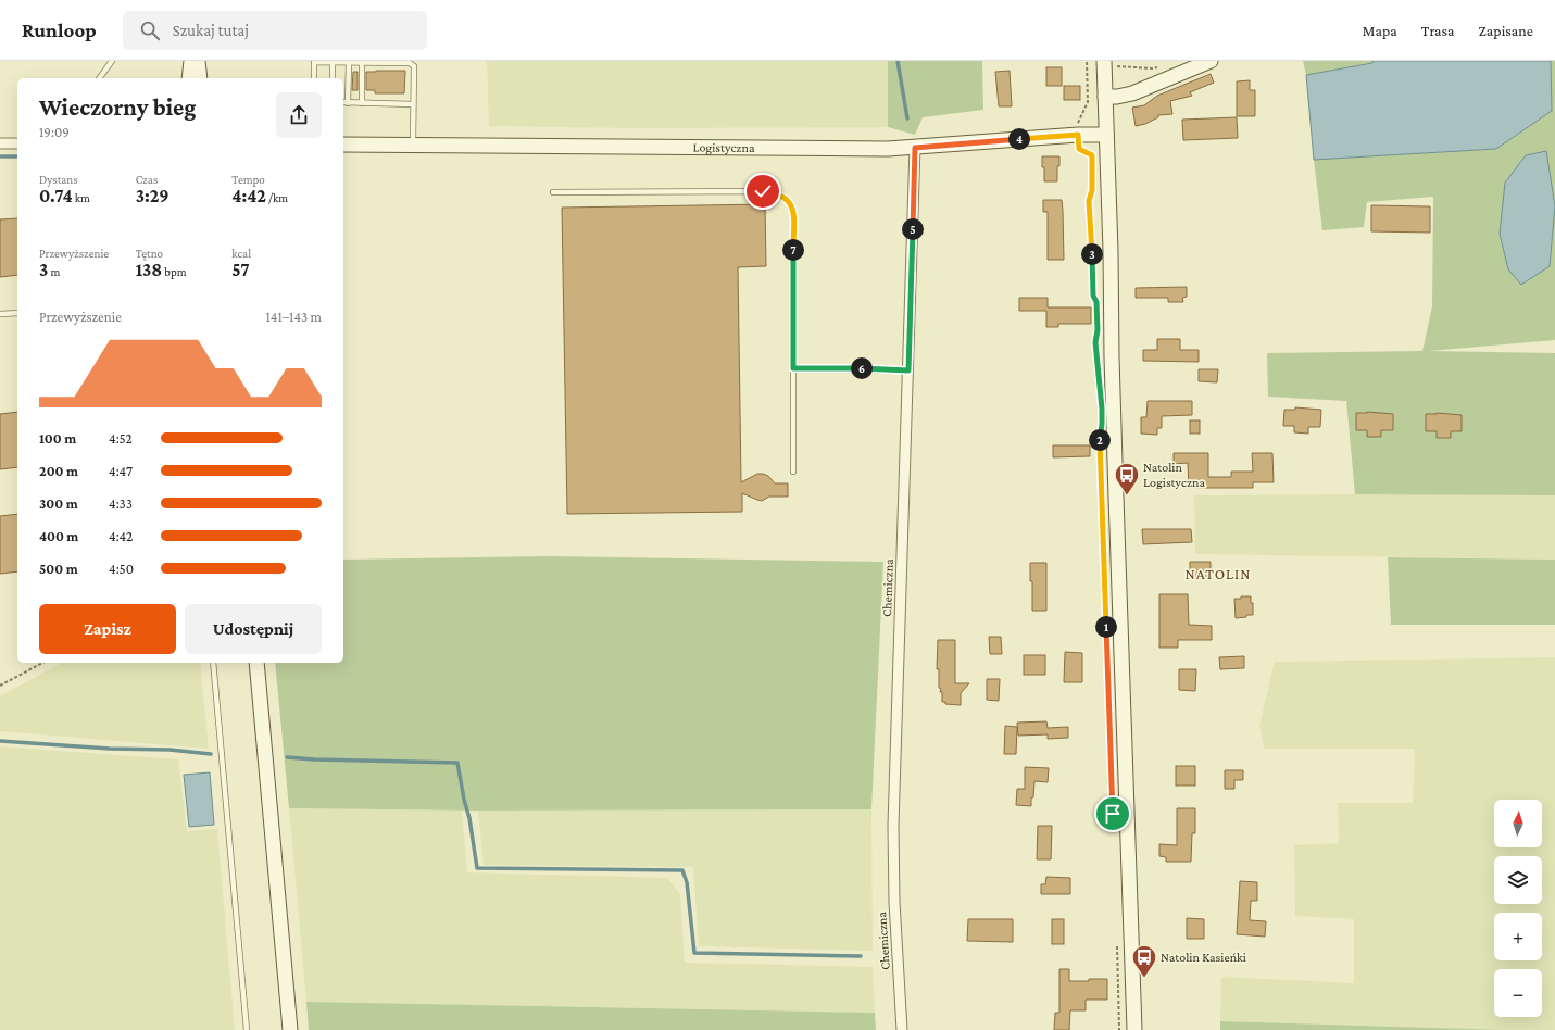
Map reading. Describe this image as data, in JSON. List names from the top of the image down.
{
  "streets": {
    "street": ["Logistyczna", "Chemiczna"]
  },
  "crossings": [
    ["Logistyczna", "Chemiczna"]
  ],
  "districts": ["NATOLIN"],
  "places": {
    "bus stop": ["Natolin Logistyczna", "Natolin Kasieńki"]
  },
  "north": "top",
  "page": {
    "header": "Runloop",
    "search": "Szukaj tutaj",
    "nav": ["Mapa", "Trasa", "Zapisane"],
    "heading": ["Wieczorny bieg", "19:09"],
    "pins": [
      "4",
      "5",
      "7",
      "3",
      "6",
      "2",
      "1"
    ],
    "stats": [
      ["Dystans", "0.74 km"],
      ["Czas", "3:29"],
      ["Tempo", "4:42 /km"],
      ["Przewyższenie", "3 m"],
      ["Tętno", "138 bpm"],
      ["kcal", "57"]
    ],
    "chart": ["Przewyższenie", "141–143 m"],
    "list": [
      {
        "name": "100 m",
        "note": "4:52"
      },
      {
        "name": "200 m",
        "note": "4:47"
      },
      {
        "name": "300 m",
        "note": "4:33"
      },
      {
        "name": "400 m",
        "note": "4:42"
      },
      {
        "name": "500 m",
        "note": "4:50"
      }
    ],
    "buttons": ["Zapisz", "Udostępnij"],
    "map_buttons": ["+", "−"]
  }
}
